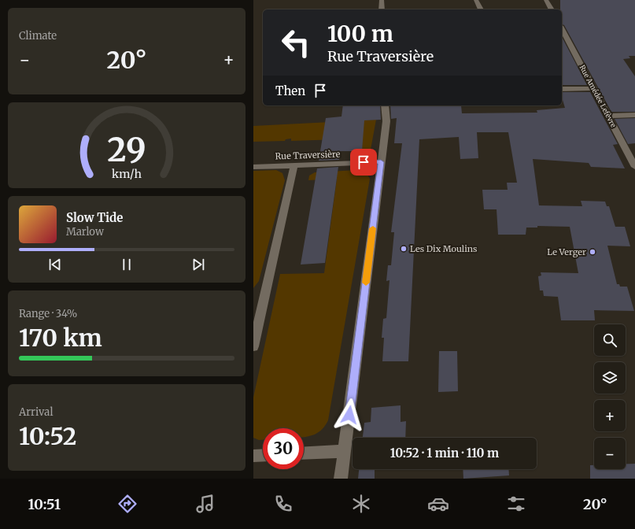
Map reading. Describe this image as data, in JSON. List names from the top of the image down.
{
  "streets": {
    "street": ["Rue Amédée Lefèvre", "Rue Traversière"]
  },
  "places": ["Les Dix Moulins", "Le Verger"],
  "page": {
    "tile": [
      "Climate",
      ["Range · 34%", "170 km"],
      ["Arrival", "10:52"]
    ],
    "turn": ["100 m", "Rue Traversière"],
    "heat": ["−", "20°", "+"],
    "then": "Then",
    "song": ["Slow Tide", "Marlow"],
    "map_buttons": ["+", "−"],
    "limit": "30",
    "trip": "10:52 · 1 min · 110 m",
    "tabs": ["10:51", "20°"],
    "gauge": ["29", "km/h"]
  }
}
